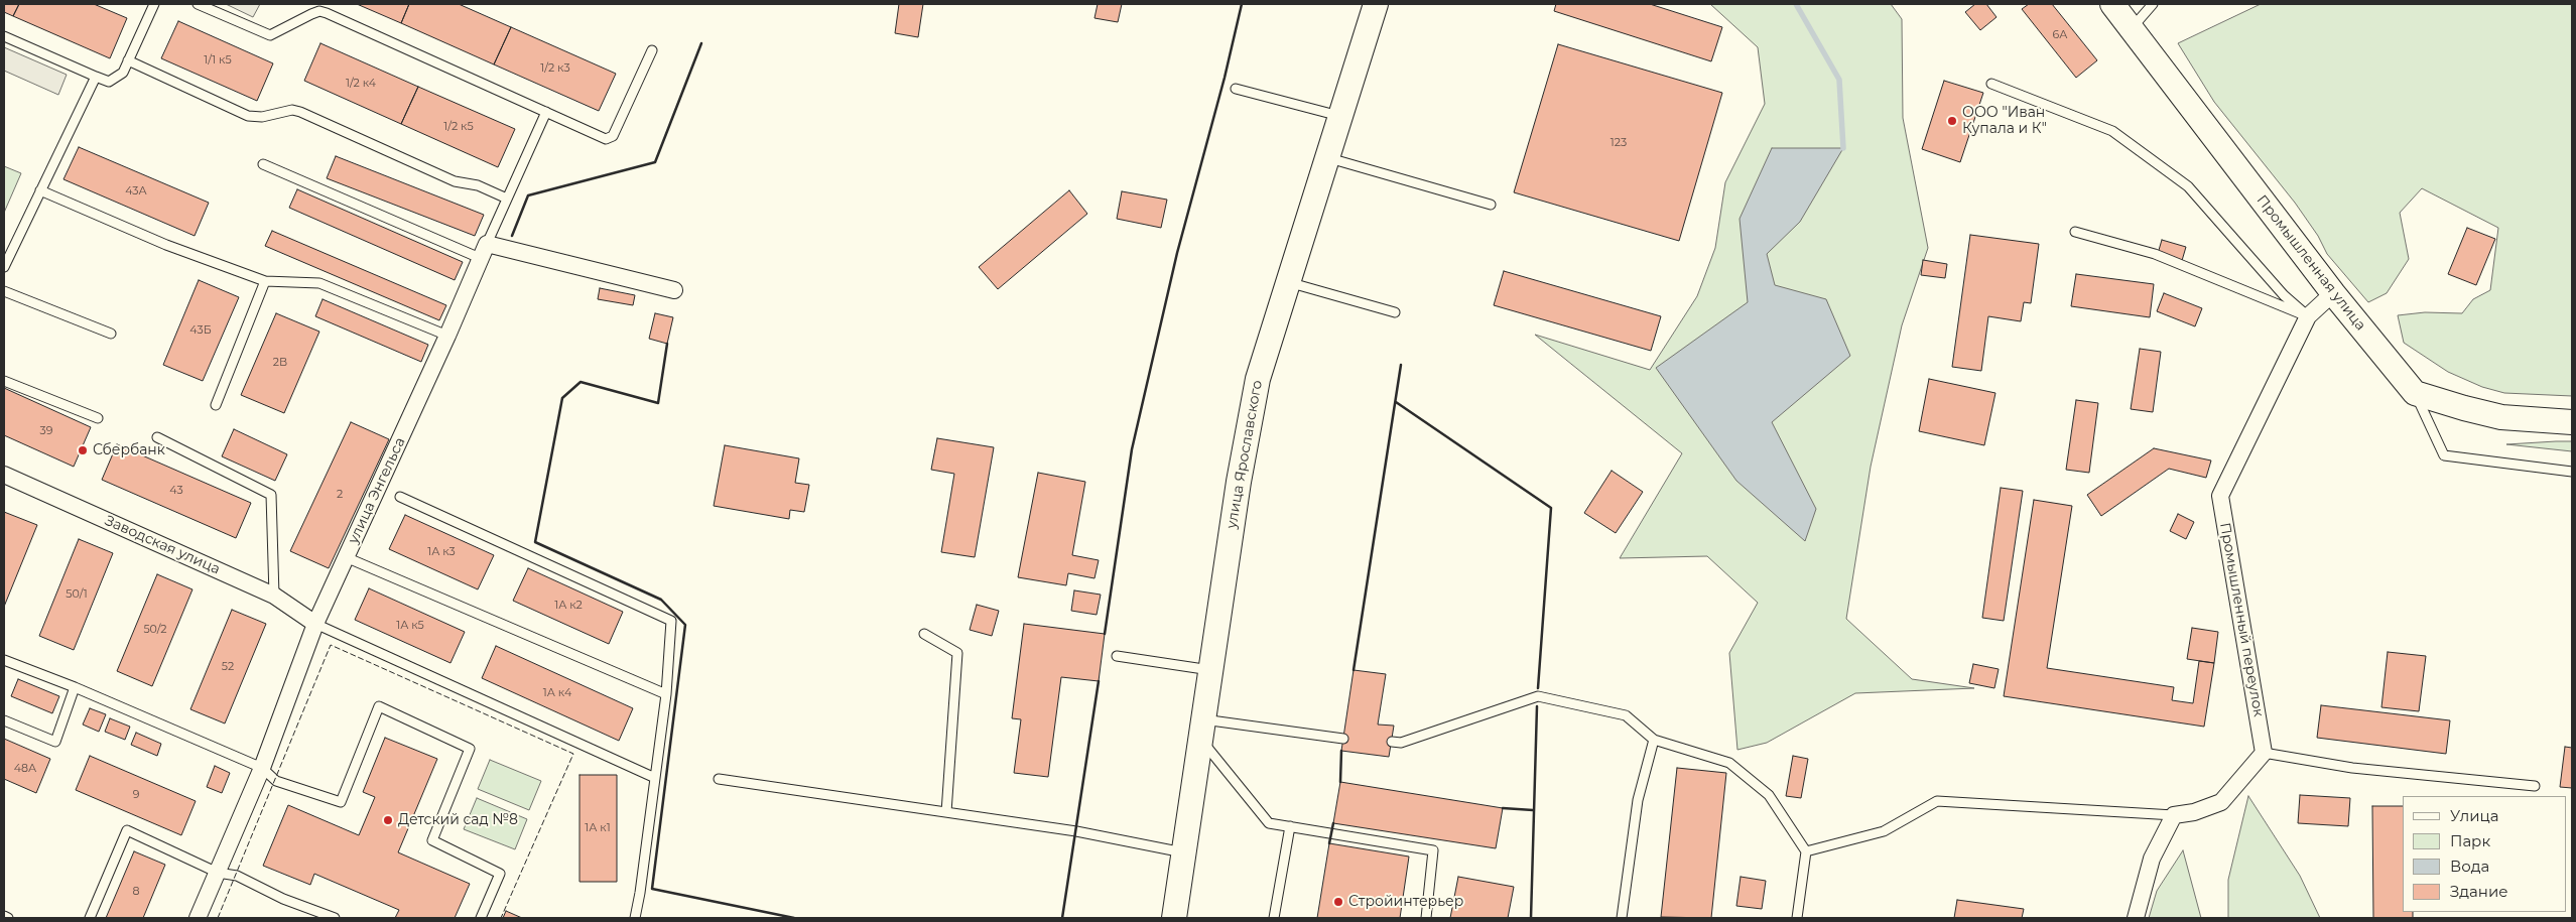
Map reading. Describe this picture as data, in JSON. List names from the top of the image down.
{
  "streets": {
    "street": [
      "Промышленная улица",
      "улица Ярославского",
      "улица Энгельса",
      "Заводская улица",
      "Промышленный переулок"
    ]
  },
  "crossings": [
    ["Промышленная улица", "Промышленный переулок"],
    ["улица Энгельса", "Заводская улица"]
  ],
  "places": [
    "ООО \"Иван Купала и К\"",
    "Сбербанк",
    "Детский сад №8",
    "Стройинтерьер"
  ],
  "house_numbers": [
    "6А",
    "1/1 к5",
    "1/2 к3",
    "1/2 к4",
    "1/2 к5",
    "123",
    "43А",
    "43Б",
    "2В",
    "39",
    "43",
    "2",
    "1А к3",
    "50/1",
    "1А к2",
    "1А к5",
    "50/2",
    "52",
    "1А к4",
    "48А",
    "9",
    "1А к1",
    "8"
  ],
  "legend": [
    "Улица",
    "Парк",
    "Вода",
    "Здание"
  ]
}
